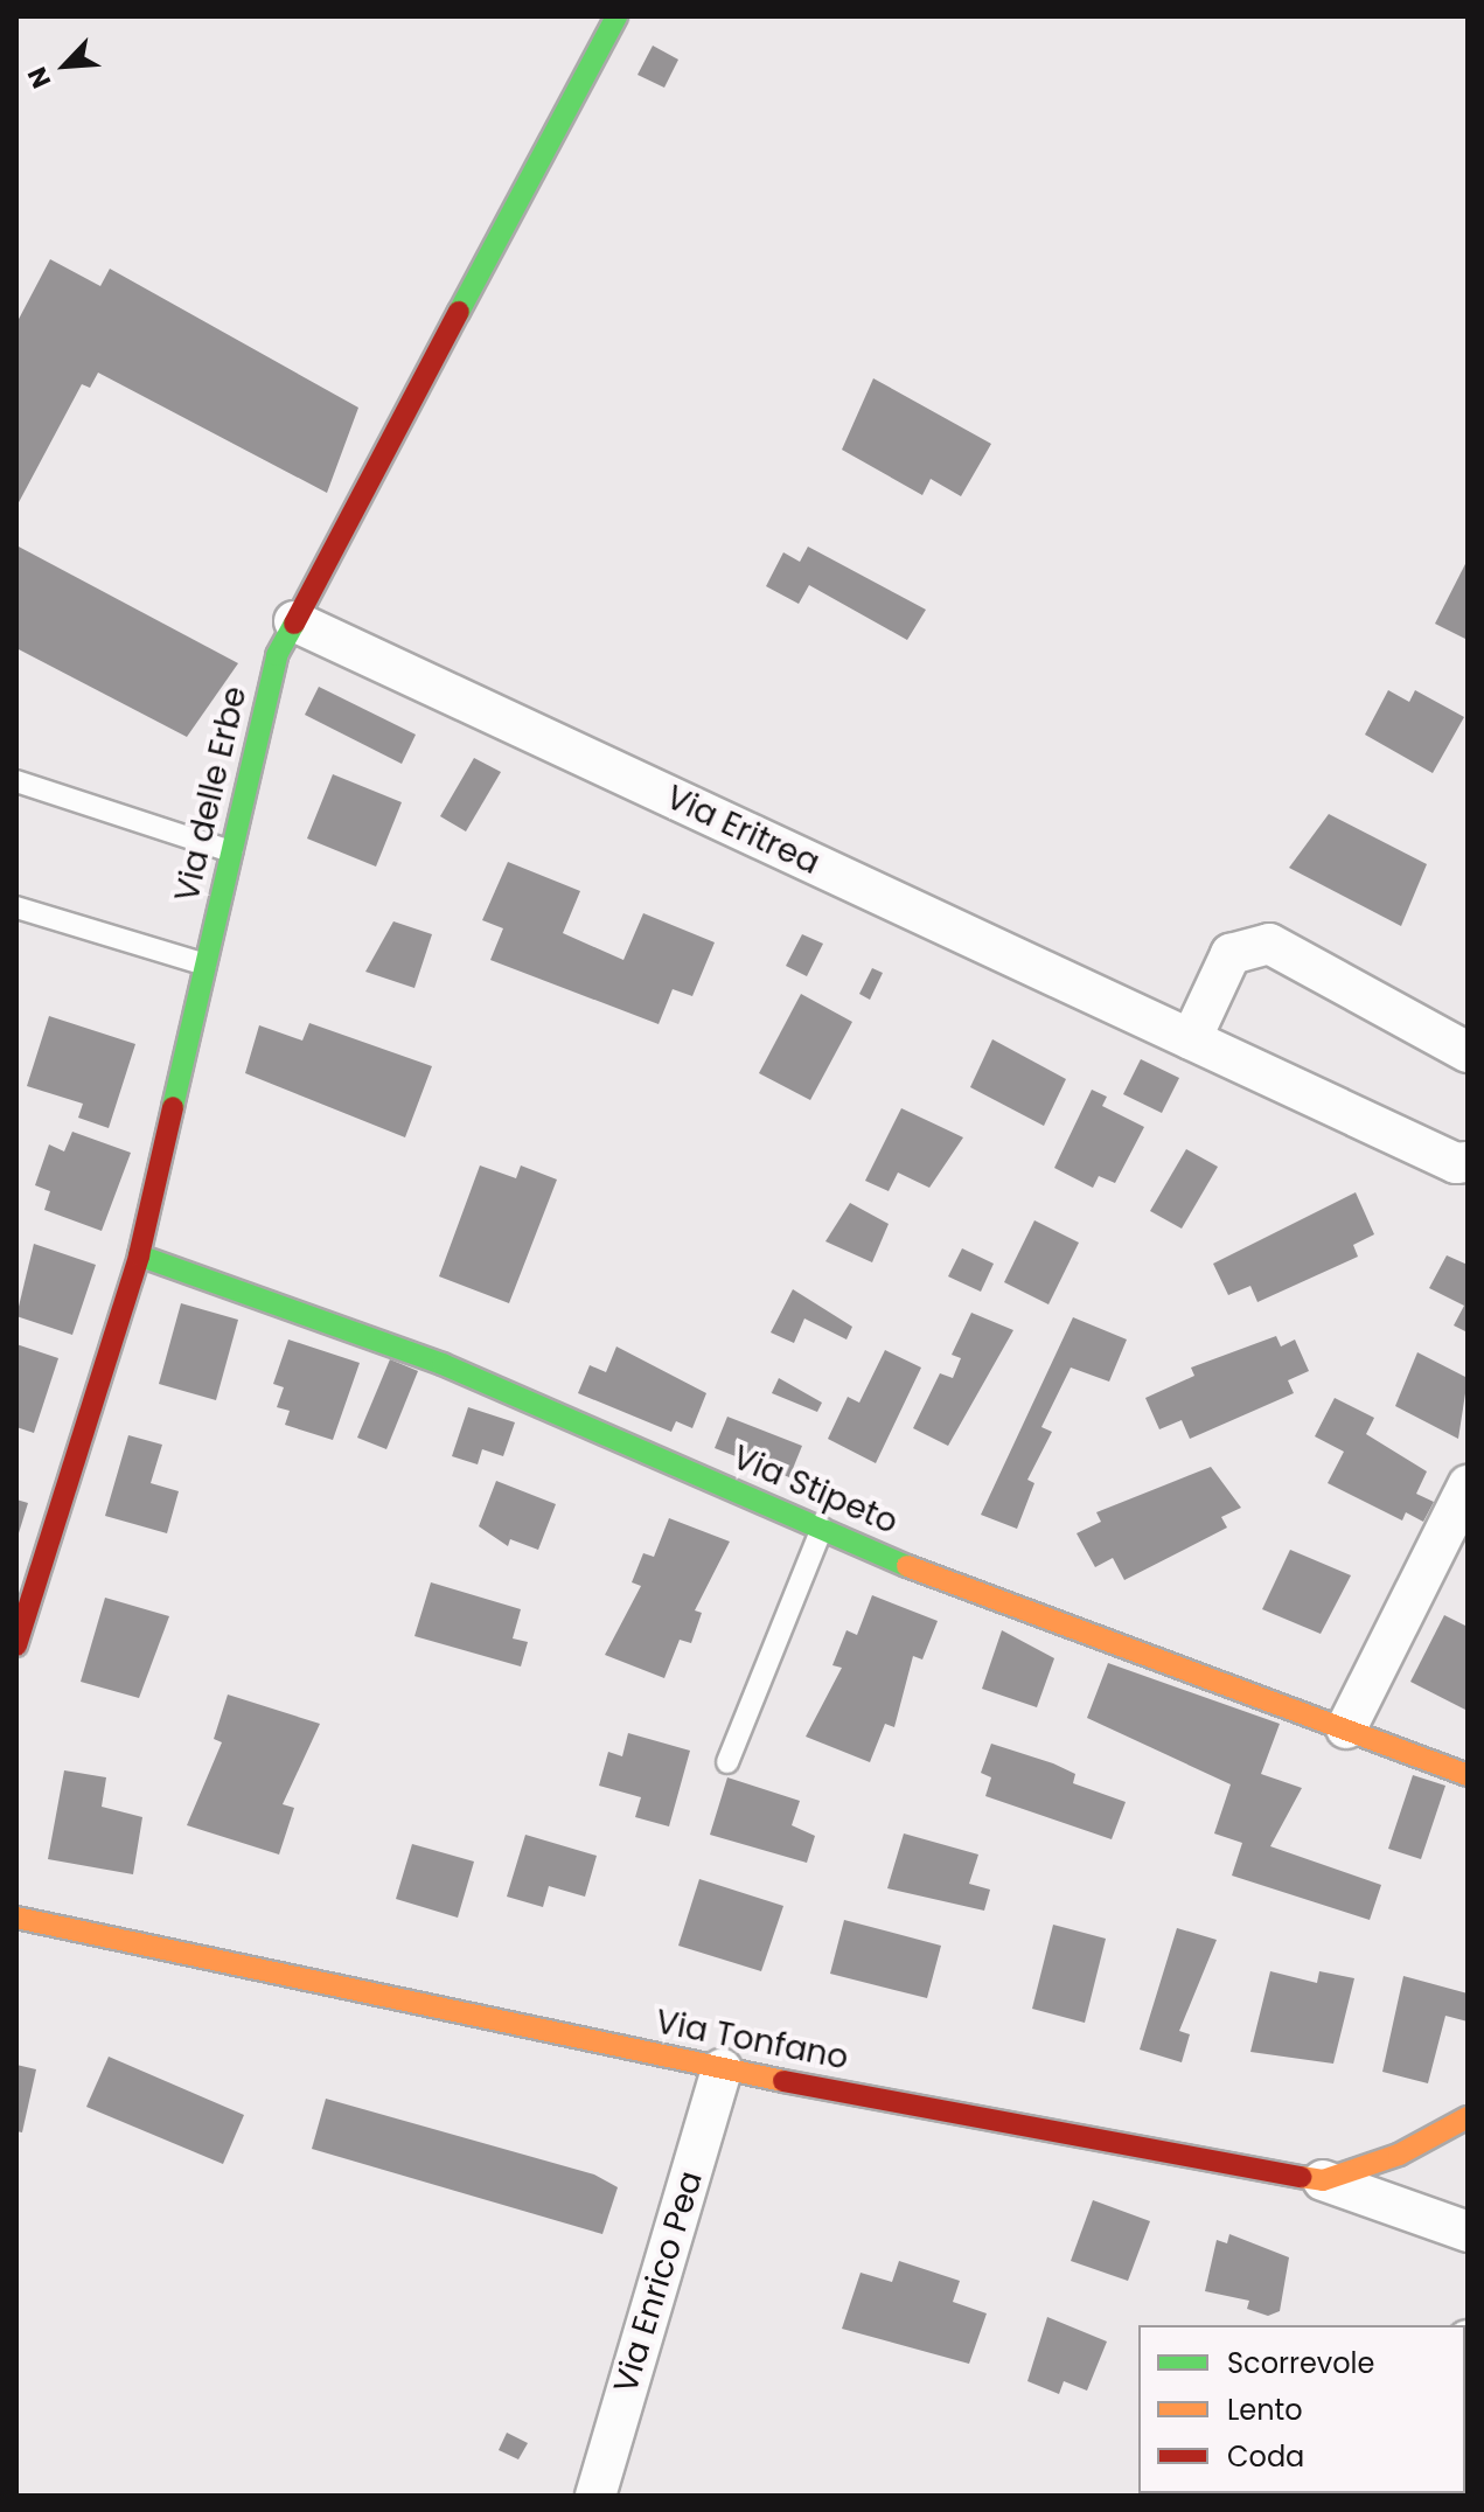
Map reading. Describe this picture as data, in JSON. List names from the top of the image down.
{
  "streets": {
    "street": [
      "Via delle Erbe",
      "Via Eritrea",
      "Via Stipeto",
      "Via Tonfano",
      "Via Enrico Pea"
    ]
  },
  "crossings": [
    ["Via delle Erbe", "Via Eritrea"],
    ["Via delle Erbe", "Via Stipeto"],
    ["Via Tonfano", "Via Enrico Pea"]
  ],
  "legend": ["Scorrevole", "Lento", "Coda"],
  "north": "bottom left"
}
